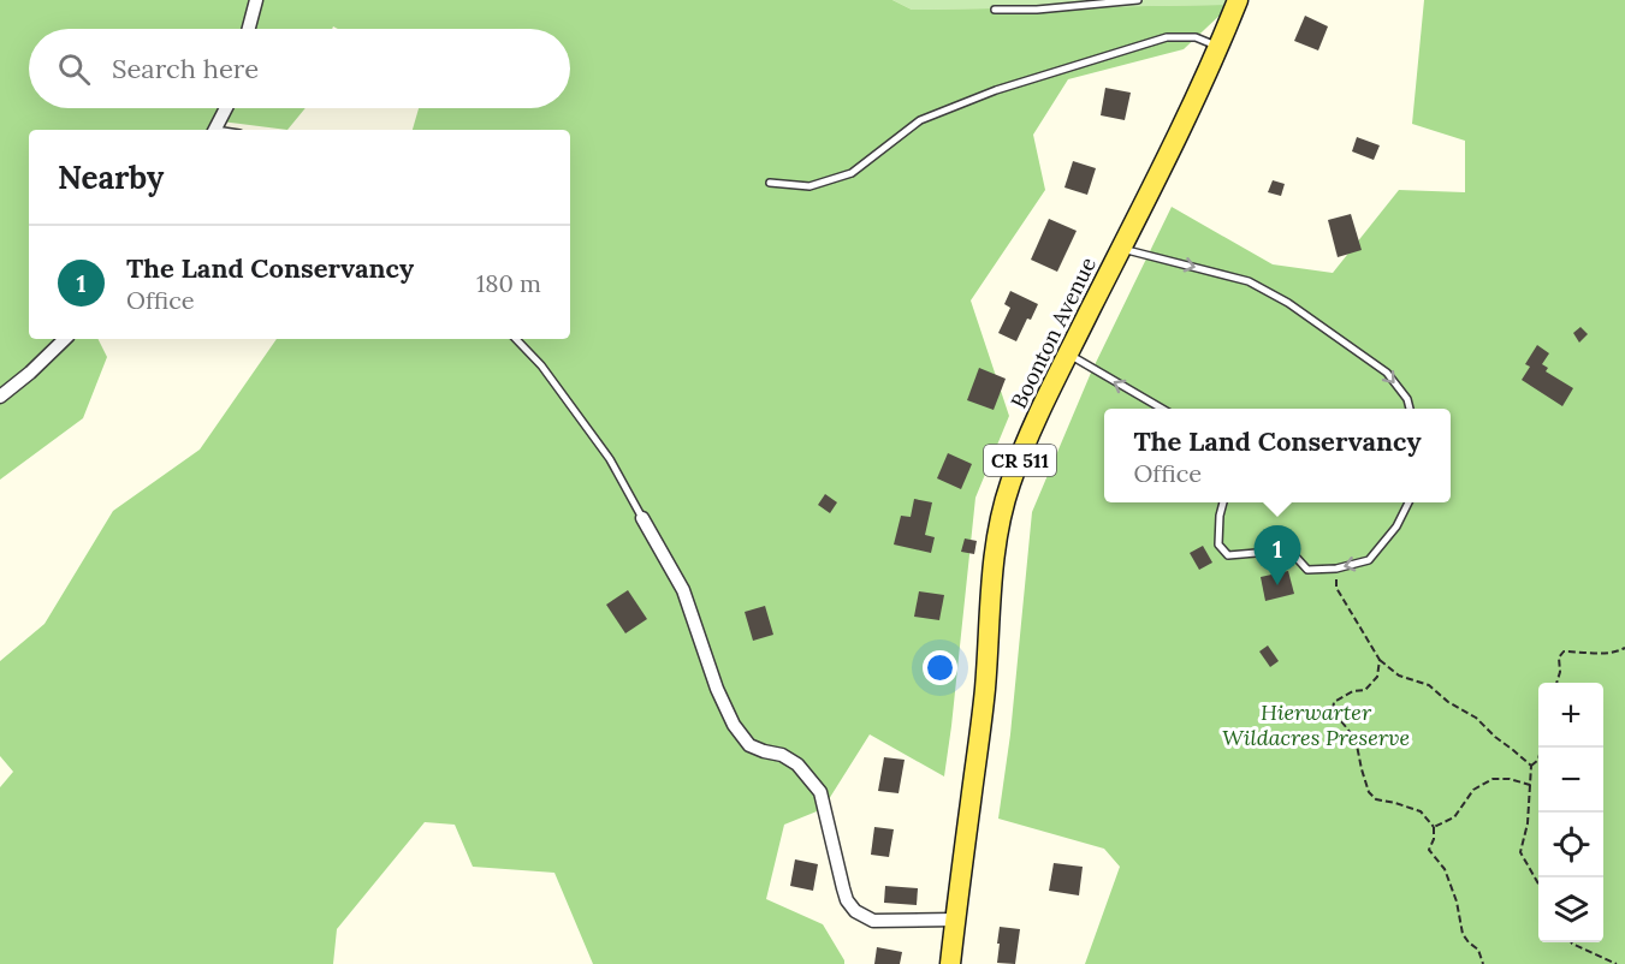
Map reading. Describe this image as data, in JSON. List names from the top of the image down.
{
  "streets": {
    "main road": ["Boonton Avenue", "CR 511"]
  },
  "parks": ["Hierwarter Wildacres Preserve"],
  "page": {
    "search": "Search here",
    "heading": "Nearby",
    "list": [
      {
        "mark": "1",
        "name": "The Land Conservancy",
        "note": "Office",
        "value": "180 m"
      }
    ],
    "popup": ["The Land Conservancy", "Office"],
    "pins": "1",
    "map_buttons": ["+", "−"]
  }
}
